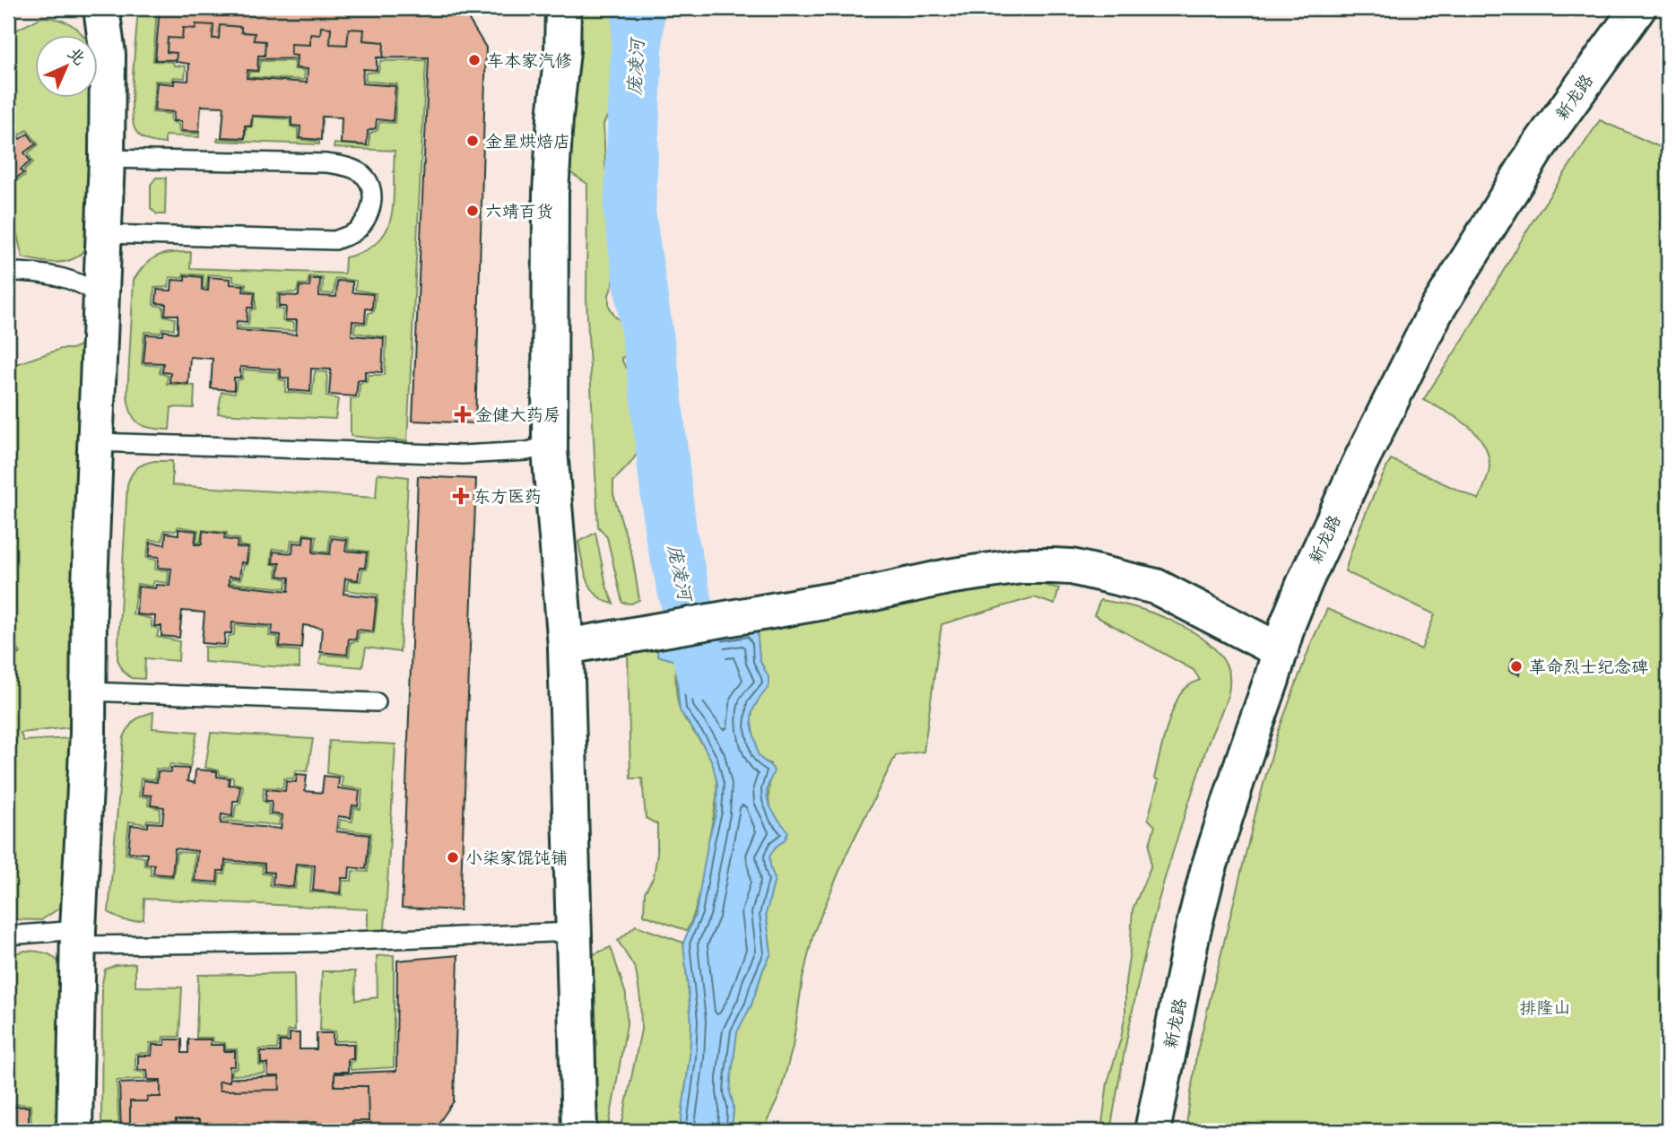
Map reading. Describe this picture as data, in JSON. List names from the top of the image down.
{
  "streets": {
    "street": ["新龙路"]
  },
  "water": ["庞凌河"],
  "parks": ["排隆山"],
  "places": {
    "other": [
      "车本家汽修",
      "金星烘焙店",
      "六靖百货",
      "革命烈士纪念碑",
      "小柒家馄饨铺"
    ],
    "health": ["金健大药房", "东方医药"]
  },
  "north": "top right"
}
